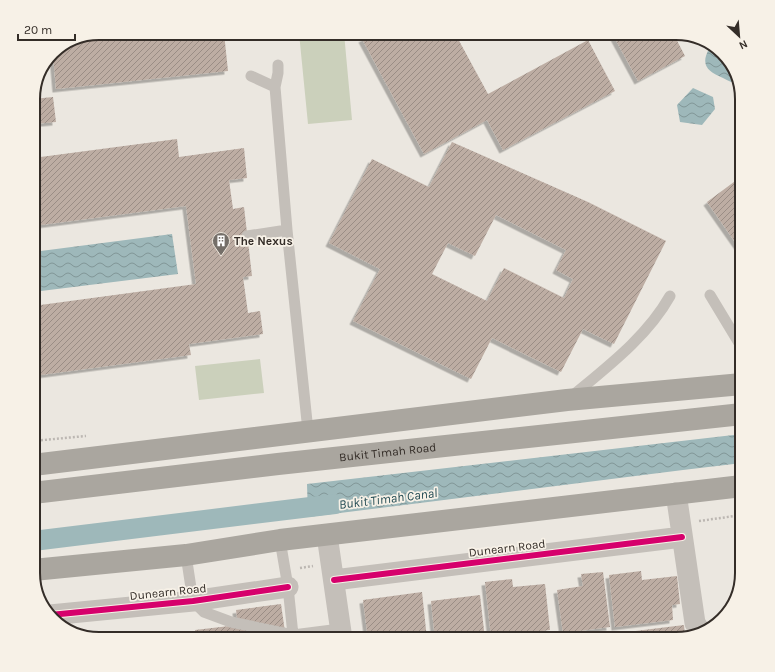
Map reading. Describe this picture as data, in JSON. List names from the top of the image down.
{
  "streets": {
    "highway": ["Bukit Timah Road"],
    "street": ["Dunearn Road"]
  },
  "water": ["Bukit Timah Canal"],
  "places": {
    "building": ["The Nexus"]
  },
  "scale_bar": "20 m",
  "north": "bottom right"
}
